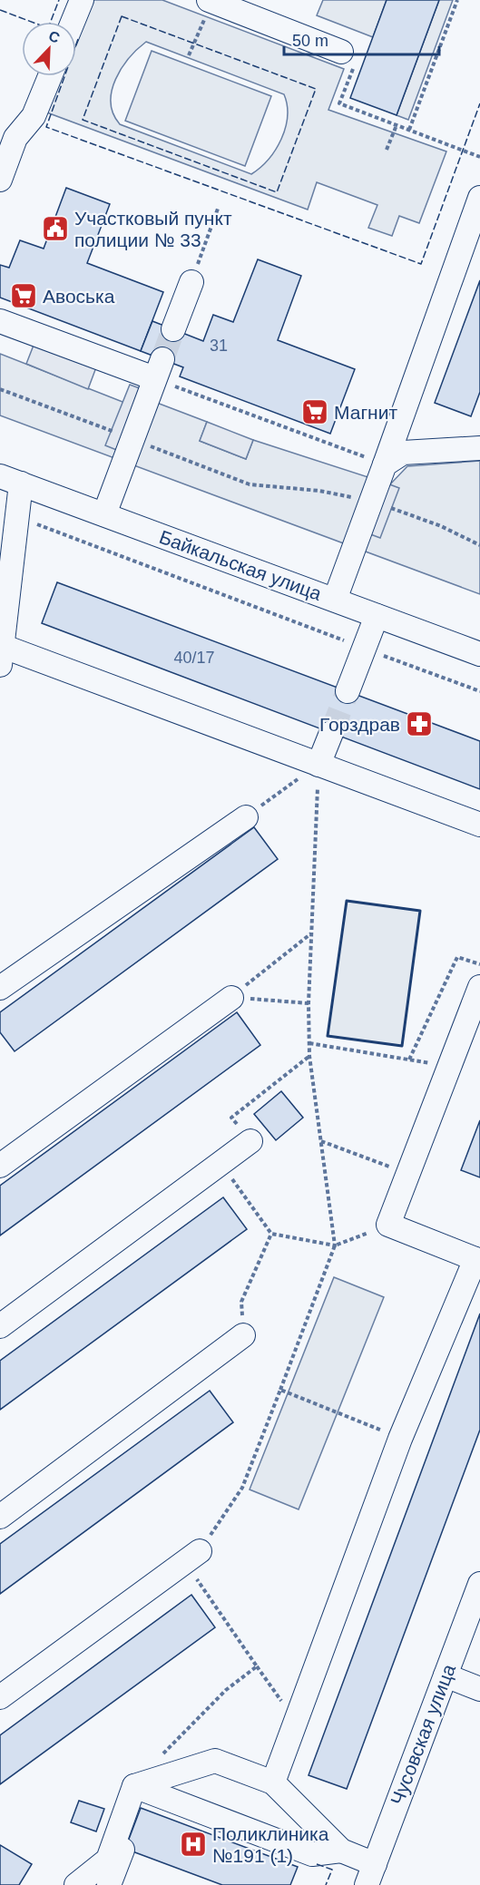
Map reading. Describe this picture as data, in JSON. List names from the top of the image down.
{
  "streets": {
    "street": ["Байкальская улица", "Чусовская улица"]
  },
  "places": {
    "public building": ["Участковый пункт полиции № 33"],
    "supermarket": ["Авоська", "Магнит"],
    "pharmacy": ["Горздрав"],
    "hospital": ["Поликлиника №191 (1)"]
  },
  "house_numbers": ["31", "40/17"],
  "scale_bar": "50 m",
  "north": "top right"
}
